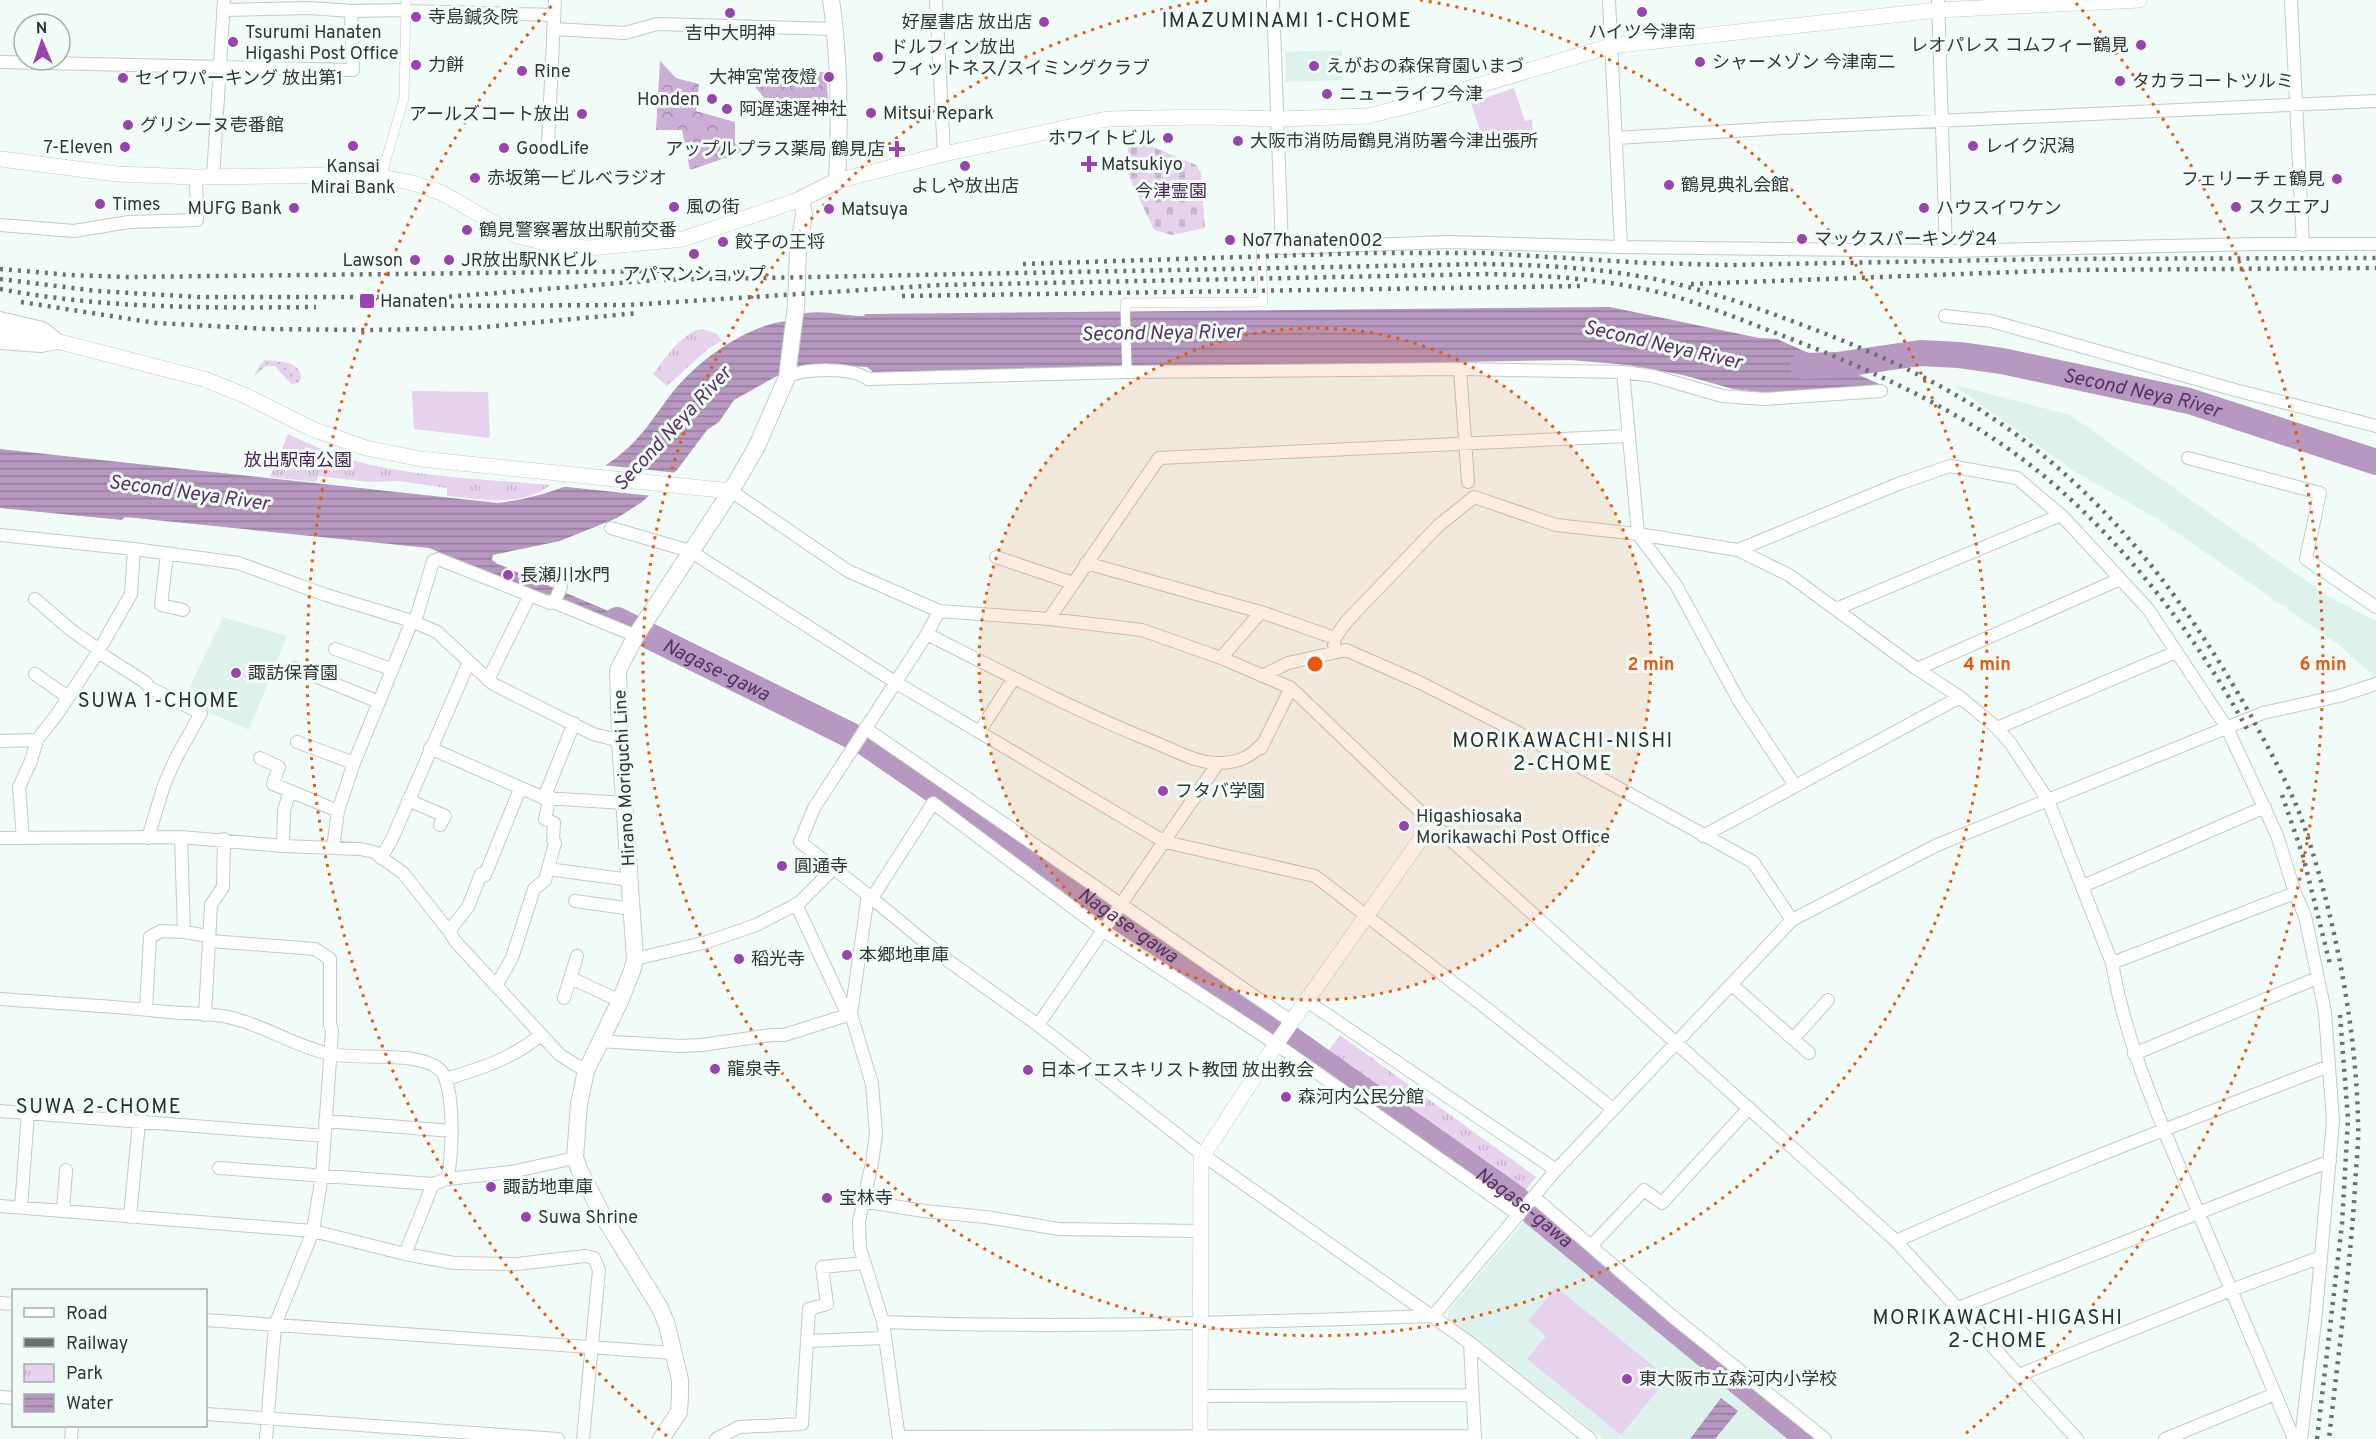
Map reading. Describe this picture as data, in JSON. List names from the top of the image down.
{
  "streets": {
    "main road": ["Hirano Moriguchi Line"]
  },
  "districts": [
    "IMAZUMINAMI 1-CHOME",
    "SUWA 1-CHOME",
    "MORIKAWACHI-NISHI 2-CHOME",
    "SUWA 2-CHOME",
    "MORIKAWACHI-HIGASHI 2-CHOME"
  ],
  "water": ["Second Neya River", "Nagase-gawa"],
  "parks": ["今津霊園", "放出駅南公園"],
  "places": {
    "other": [
      "ハイツ今津南",
      "吉中大明神",
      "寺島鍼灸院",
      "好屋書店 放出店",
      "Tsurumi Hanaten Higashi Post Office",
      "レオパレス コムフィー鶴見",
      "ドルフィン放出 フィットネス/スイミングクラブ",
      "シャーメゾン 今津南二",
      "力餅",
      "えがおの森保育園いまづ",
      "Rine",
      "大神宮常夜燈",
      "セイワパーキング 放出第1",
      "タカラコートツルミ",
      "ニューライフ今津",
      "Honden",
      "阿遅速遅神社",
      "Mitsui Repark",
      "アールズコート放出",
      "グリシーヌ壱番館",
      "ホワイトビル",
      "大阪市消防局鶴見消防署今津出張所",
      "Kansai Mirai Bank",
      "レイク沢潟",
      "7-Eleven",
      "GoodLife",
      "よしや放出店",
      "赤坂第一ビルべラジオ",
      "フェリーチェ鶴見",
      "鶴見典礼会館",
      "Times",
      "風の街",
      "スクエアJ",
      "MUFG Bank",
      "ハウスイワケン",
      "Matsuya",
      "鶴見警察署放出駅前交番",
      "マックスパーキング24",
      "No77hanaten002",
      "餃子の王将",
      "アパマンショップ",
      "Lawson",
      "JR放出駅NKビル",
      "長瀬川水門",
      "諏訪保育園",
      "フタバ学園",
      "Higashiosaka Morikawachi Post Office",
      "圓通寺",
      "本郷地車庫",
      "稻光寺",
      "龍泉寺",
      "日本イエスキリスト教団 放出教会",
      "森河内公民分館",
      "諏訪地車庫",
      "宝林寺",
      "Suwa Shrine",
      "東大阪市立森河内小学校"
    ],
    "health": ["アップルプラス薬局 鶴見店", "Matsukiyo"],
    "transit": ["Hanaten"]
  },
  "legend": [
    "Road",
    "Railway",
    "Park",
    "Water"
  ],
  "north": "top",
  "rings": ["2 min", "4 min", "6 min"]
}
